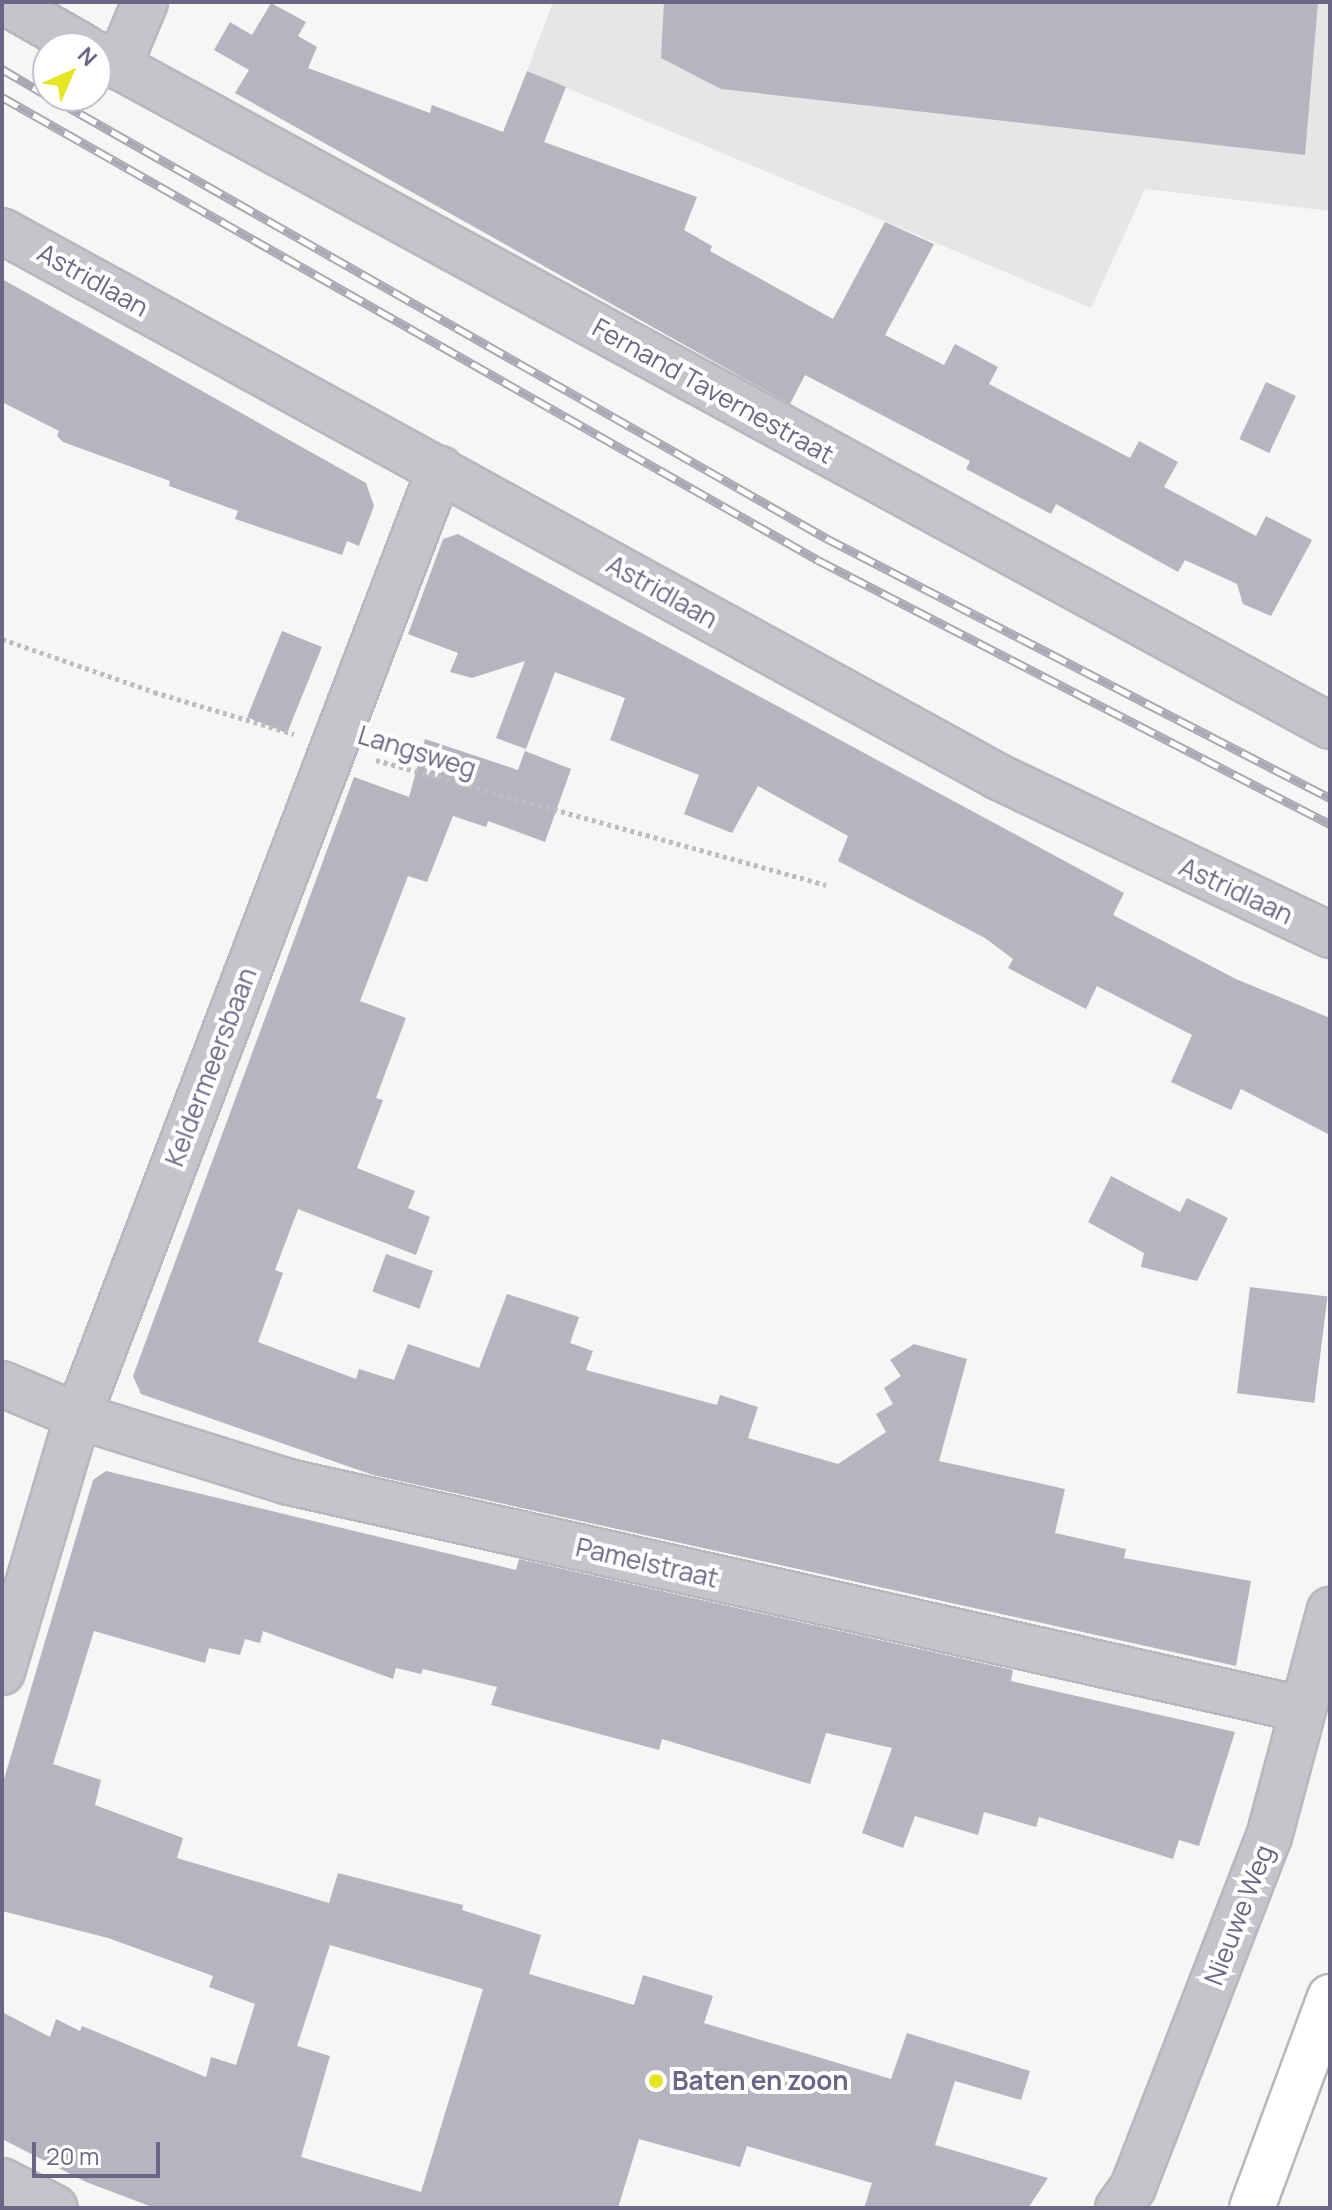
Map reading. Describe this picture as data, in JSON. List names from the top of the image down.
{
  "streets": {
    "street": [
      "Astridlaan",
      "Fernand Tavernestraat",
      "Keldermeersbaan",
      "Pamelstraat",
      "Nieuwe Weg"
    ],
    "path": ["Langsweg"]
  },
  "crossings": [
    ["Astridlaan", "Keldermeersbaan"],
    ["Langsweg", "Keldermeersbaan"],
    ["Keldermeersbaan", "Pamelstraat"],
    ["Pamelstraat", "Nieuwe Weg"]
  ],
  "places": ["Baten en zoon"],
  "scale_bar": "20 m",
  "north": "top right"
}
